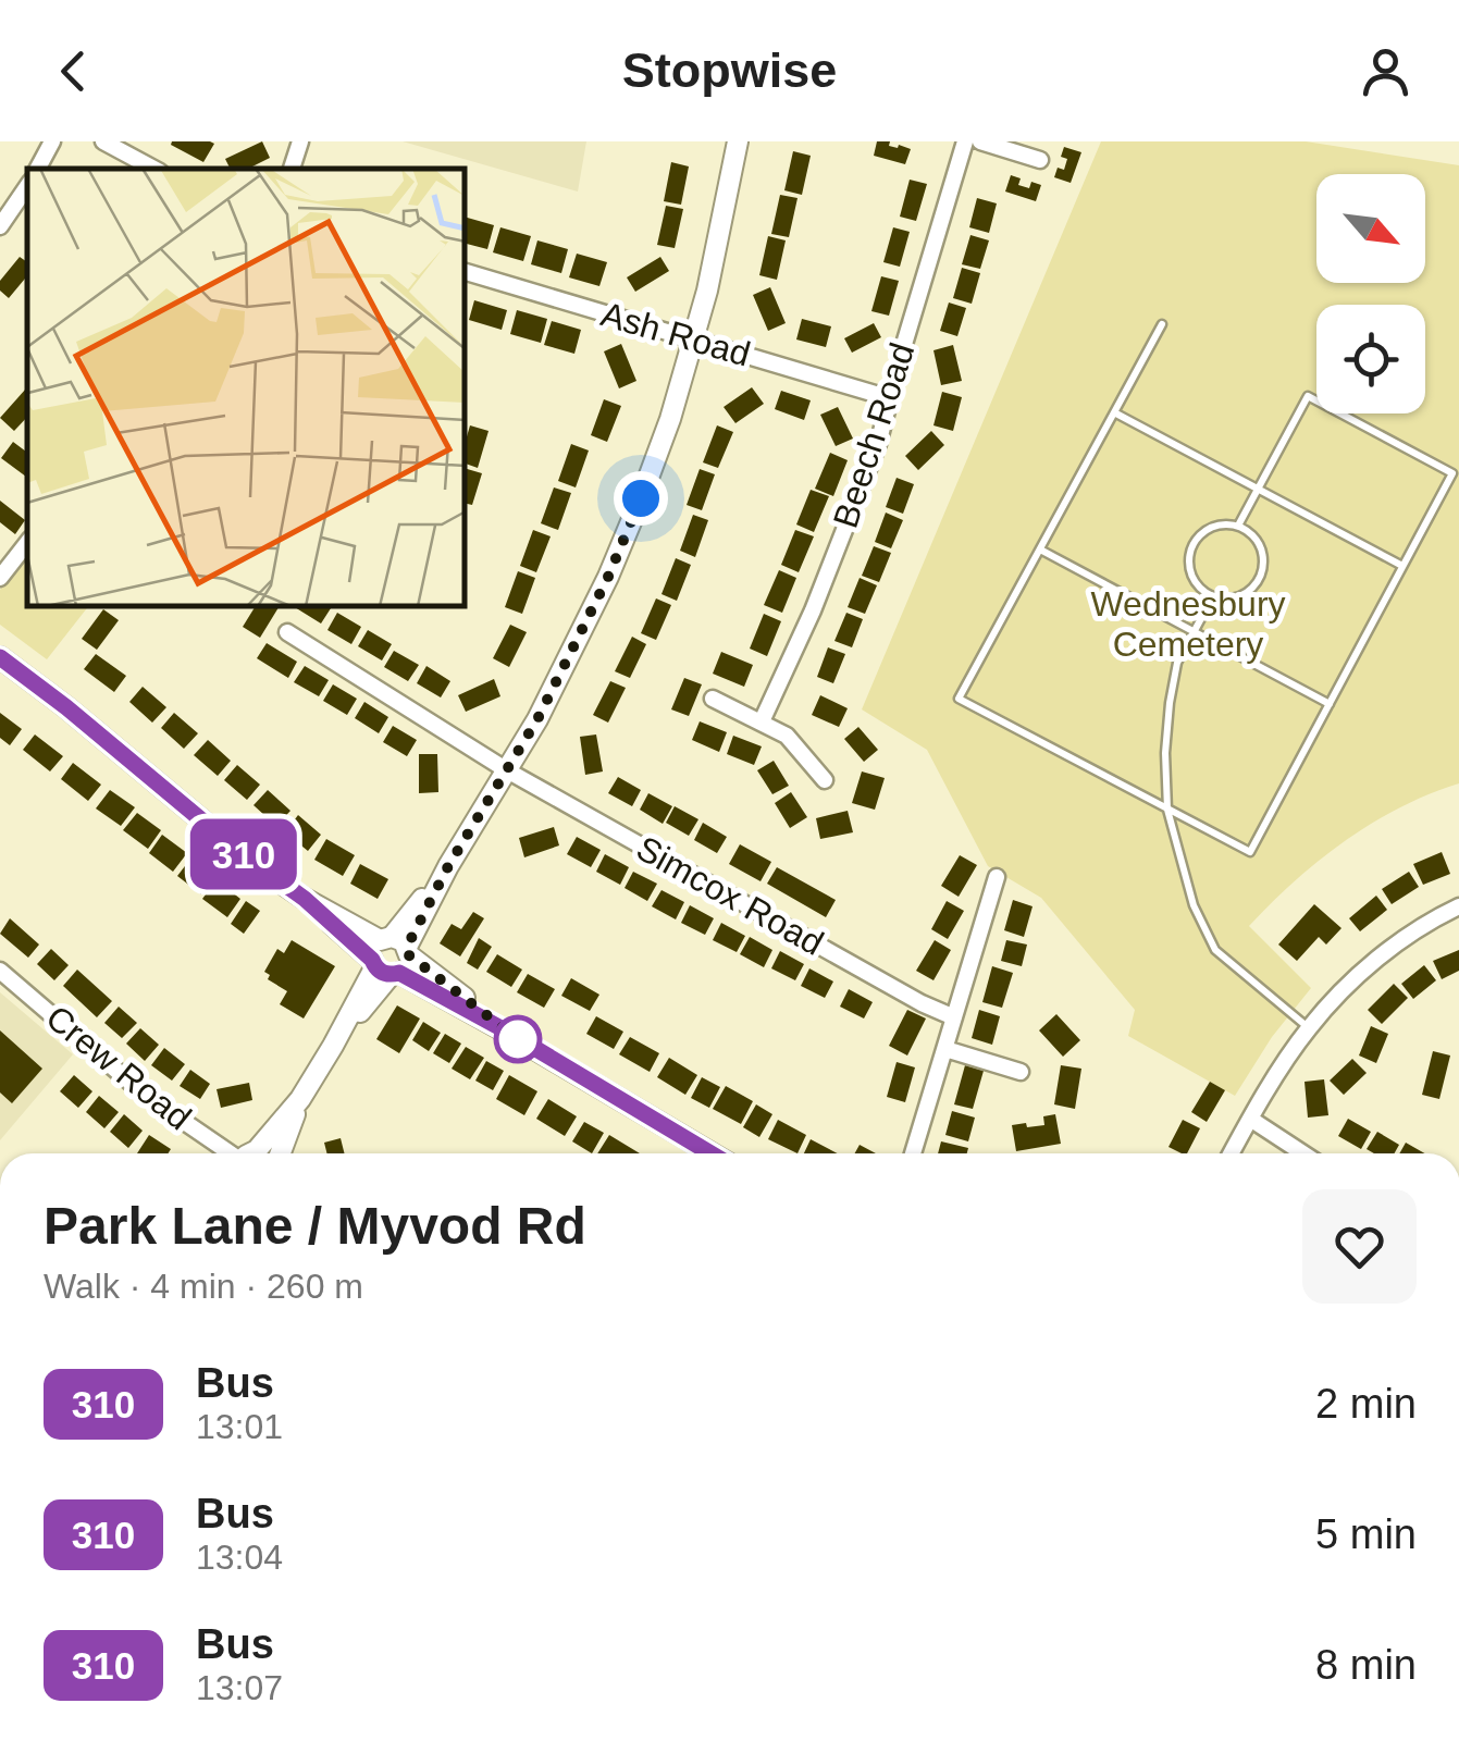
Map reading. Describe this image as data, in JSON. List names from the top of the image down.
{
  "streets": {
    "street": [
      "Ash Road",
      "Beech Road",
      "Simcox Road",
      "Crew Road"
    ]
  },
  "crossings": [
    ["Ash Road", "Beech Road"]
  ],
  "parks": ["Wednesbury Cemetery"],
  "lines": ["bus line 310"],
  "north": "bottom right",
  "page": {
    "header": "Stopwise",
    "on_map": "310",
    "heading": ["Park Lane / Myvod Rd", "Walk · 4 min · 260 m"],
    "list": [
      {
        "mark": "310",
        "name": "Bus",
        "note": "13:01",
        "value": "2 min"
      },
      {
        "mark": "310",
        "name": "Bus",
        "note": "13:04",
        "value": "5 min"
      },
      {
        "mark": "310",
        "name": "Bus",
        "note": "13:07",
        "value": "8 min"
      }
    ]
  }
}
